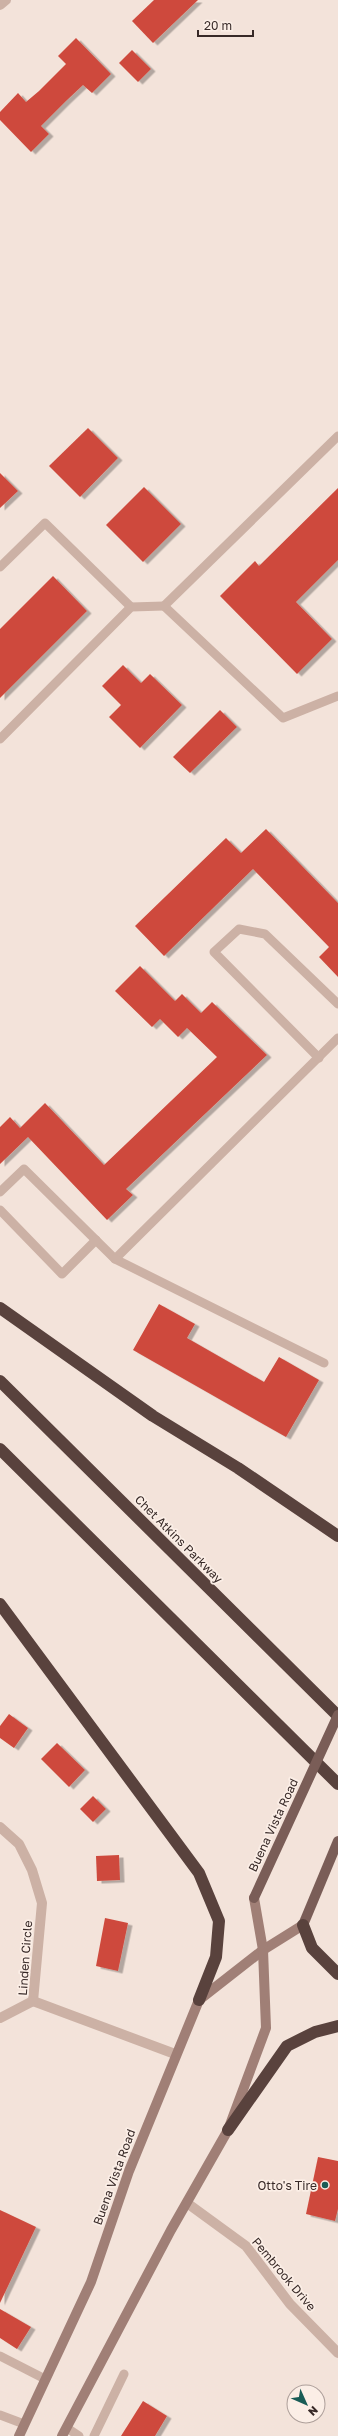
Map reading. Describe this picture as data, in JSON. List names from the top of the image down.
{
  "streets": {
    "highway": ["Chet Atkins Parkway"],
    "main road": ["Buena Vista Road"],
    "street": ["Linden Circle", "Pembrook Drive"]
  },
  "crossings": [
    ["Chet Atkins Parkway", "Buena Vista Road"],
    ["Buena Vista Road", "Linden Circle"],
    ["Buena Vista Road", "Pembrook Drive"]
  ],
  "places": ["Otto's Tire"],
  "scale_bar": "20 m",
  "north": "bottom right"
}
